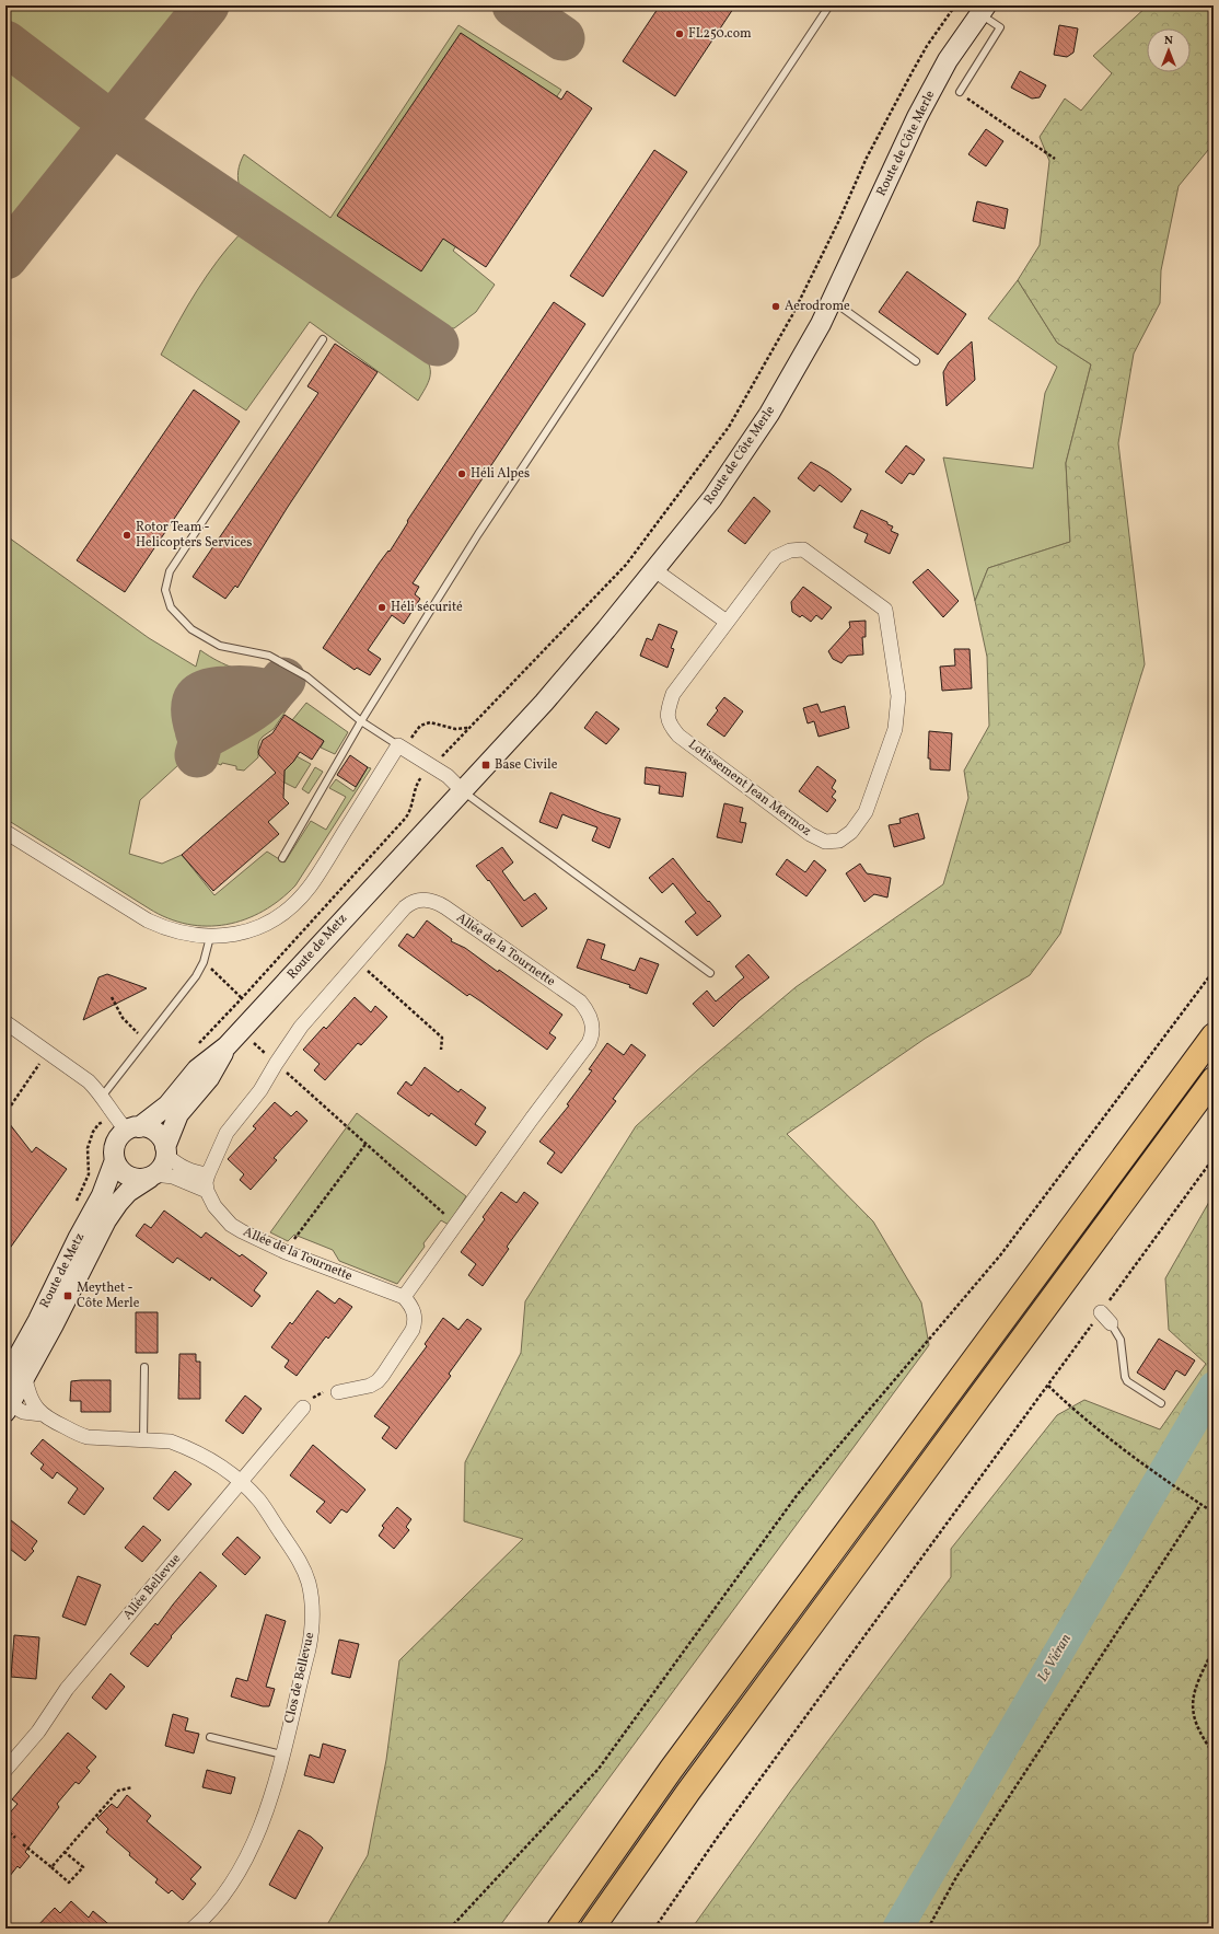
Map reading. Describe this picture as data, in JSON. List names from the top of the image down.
{
  "streets": {
    "main road": ["Route de Côte Merle", "Route de Metz"],
    "street": [
      "Lotissement Jean Mermoz",
      "Allée de la Tournette",
      "Allée Bellevue",
      "Clos de Bellevue"
    ]
  },
  "crossings": [
    ["Route de Côte Merle", "Route de Metz"],
    ["Route de Metz", "Clos de Bellevue"],
    ["Allée Bellevue", "Clos de Bellevue"]
  ],
  "water": ["Le Viéran"],
  "places": {
    "other": [
      "FL250.com",
      "Aerodrome",
      "Héli Alpes",
      "Rotor Team - Helicopters Services",
      "Héli sécurité"
    ],
    "transit": ["Base Civile", "Meythet - Côte Merle"]
  },
  "north": "top"
}
